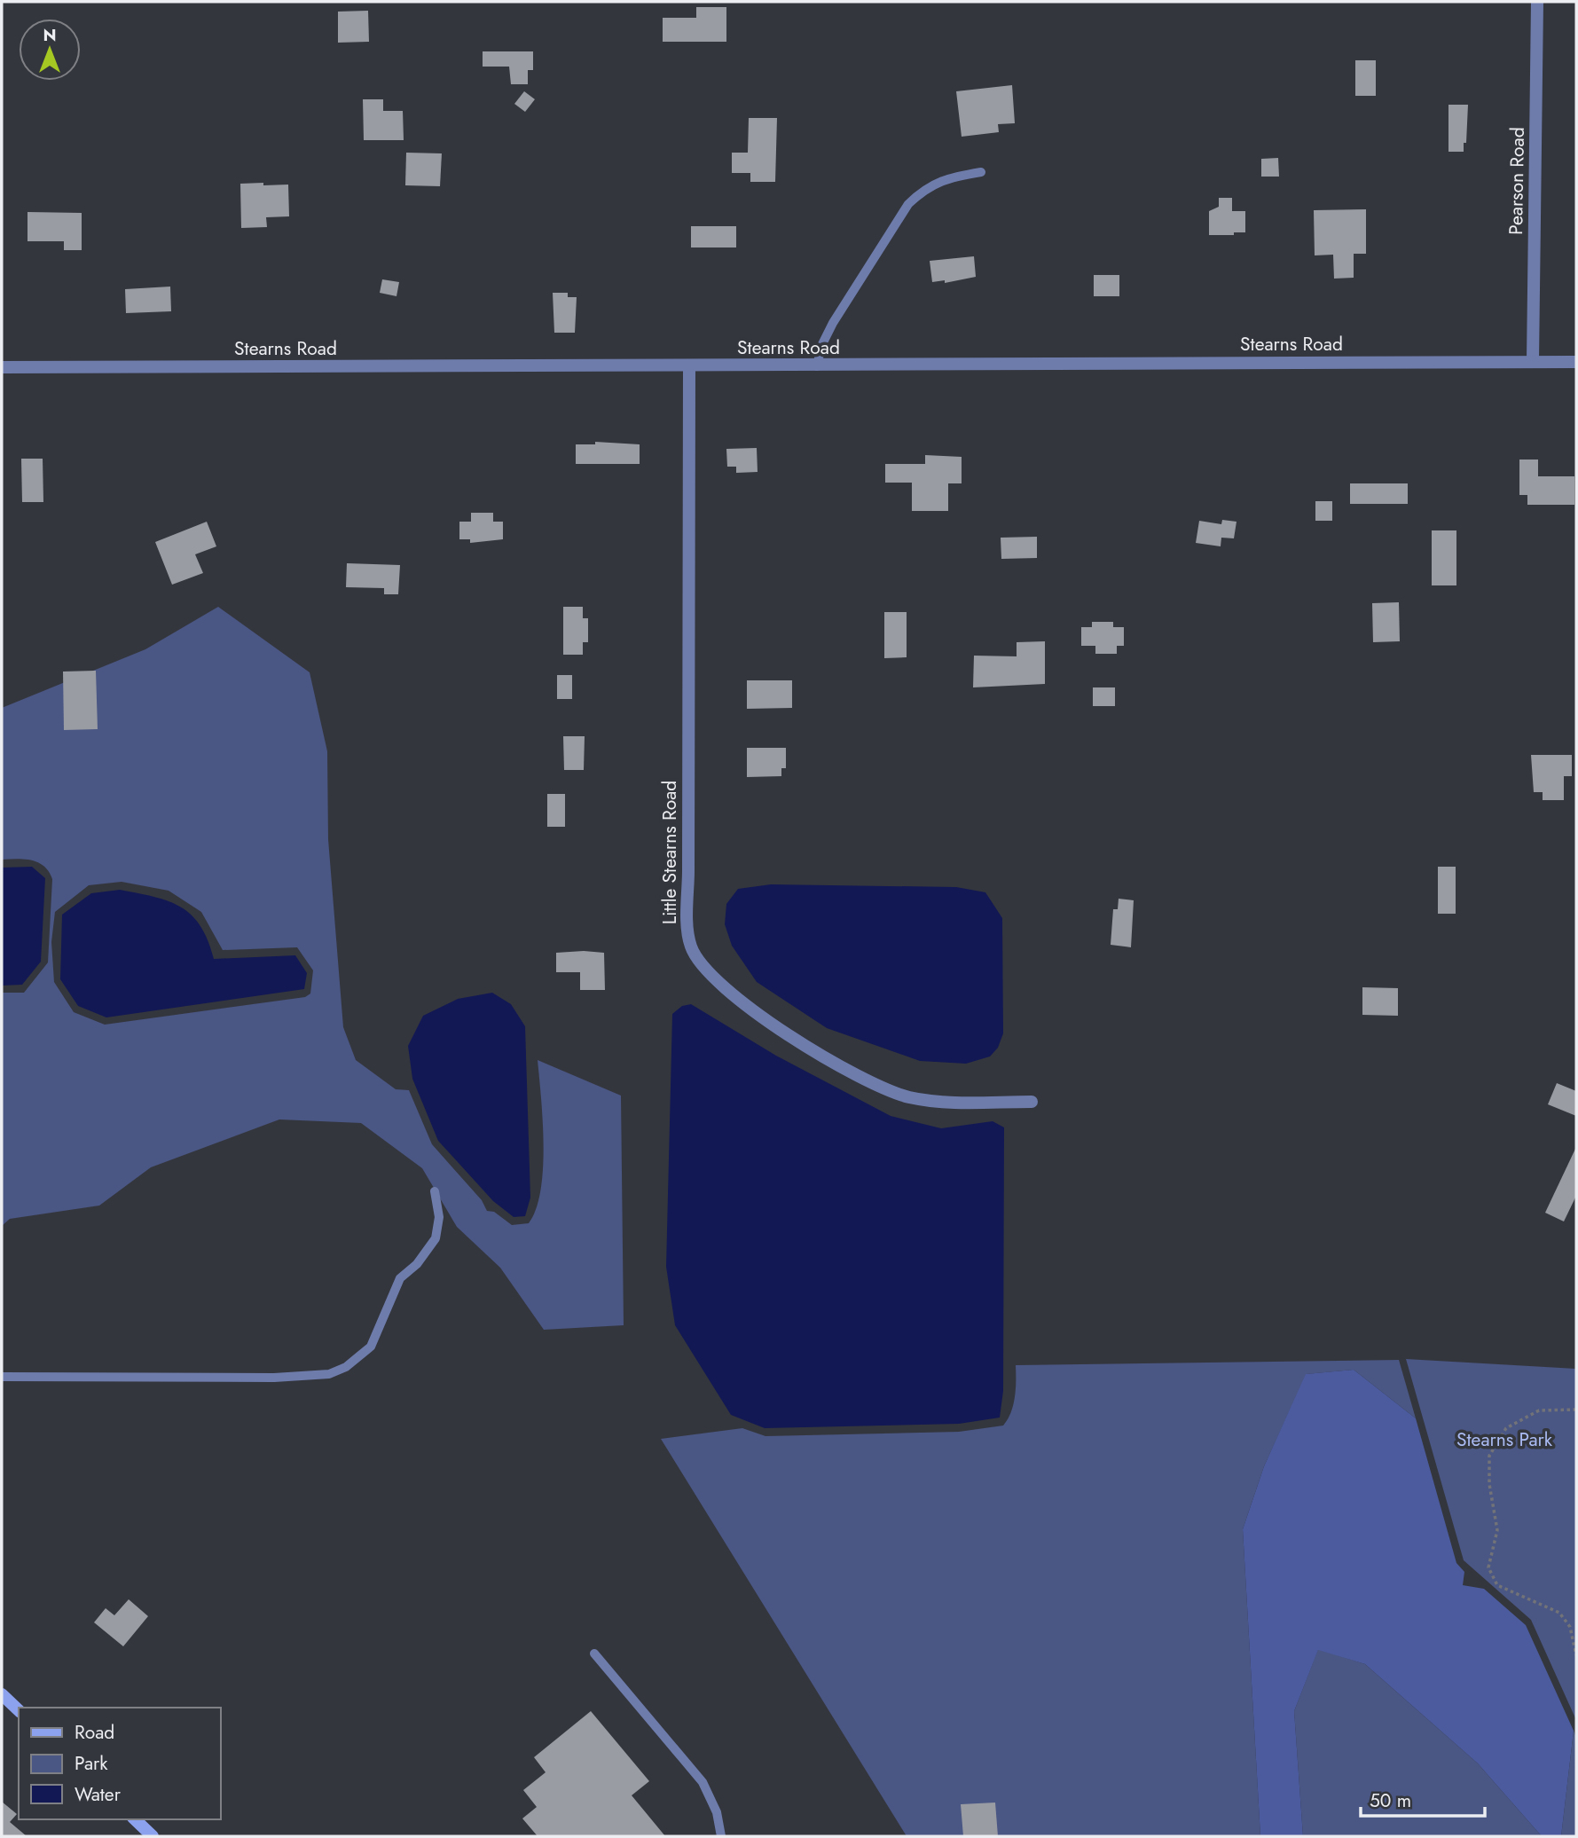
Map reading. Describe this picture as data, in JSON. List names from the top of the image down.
{
  "streets": {
    "street": ["Pearson Road", "Stearns Road", "Little Stearns Road"]
  },
  "crossings": [
    ["Pearson Road", "Stearns Road"],
    ["Stearns Road", "Little Stearns Road"]
  ],
  "parks": ["Stearns Park"],
  "legend": ["Road", "Park", "Water"],
  "scale_bar": "50 m",
  "north": "top"
}
